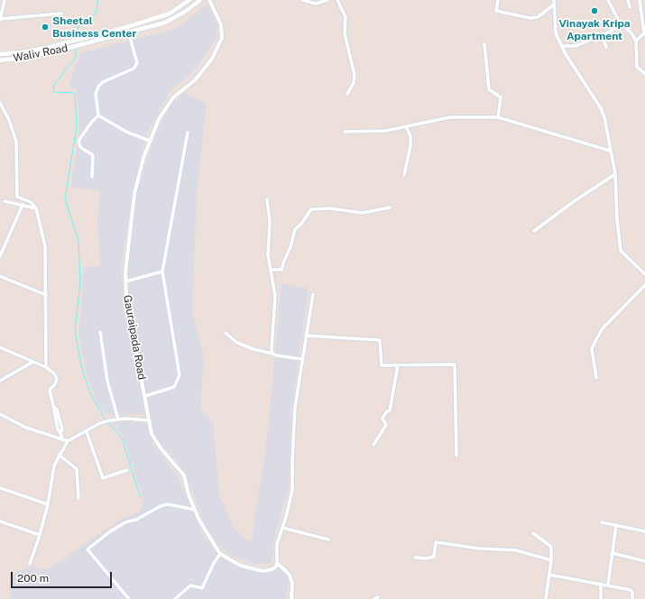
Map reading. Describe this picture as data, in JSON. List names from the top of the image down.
{
  "streets": {
    "main road": ["Waliv Road"],
    "street": ["Gauraipada Road"]
  },
  "places": ["Vinayak Kripa Apartment", "Sheetal Business Center"],
  "scale_bar": "200 m"
}
